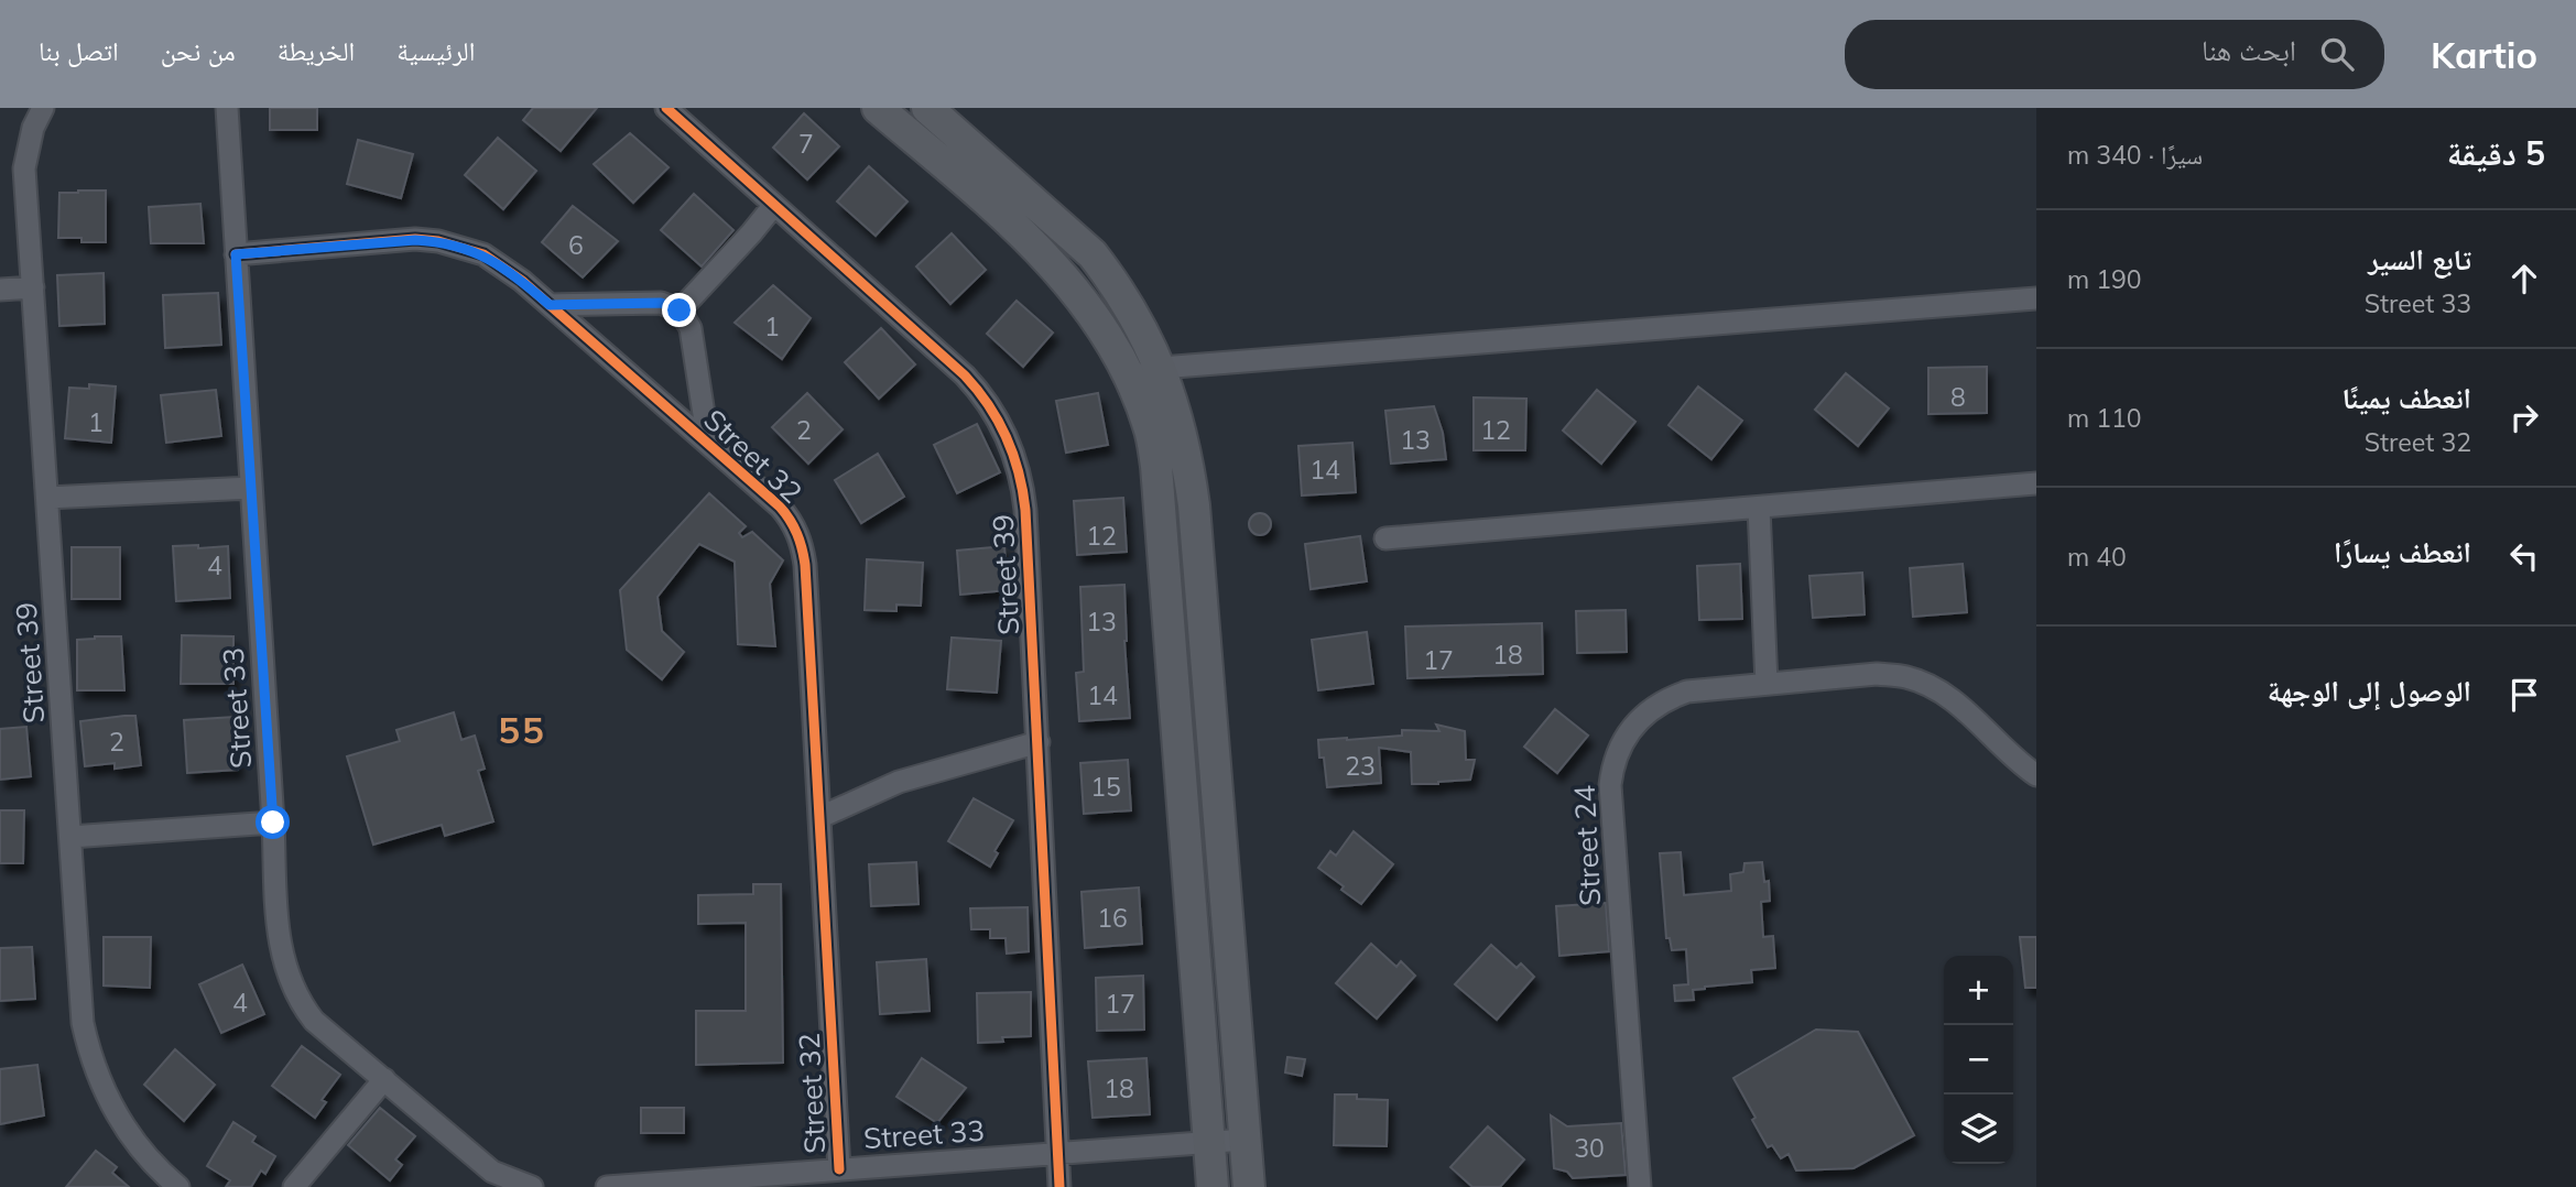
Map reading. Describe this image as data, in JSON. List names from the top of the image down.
{
  "streets": {
    "street": [
      "Street 32",
      "Street 39",
      "Street 33",
      "Street 24"
    ]
  },
  "crossings": [
    ["Street 32", "Street 33"],
    ["Street 39", "Street 33"]
  ],
  "districts": ["55"],
  "house_numbers": [
    "7",
    "6",
    "1",
    "8",
    "1",
    "2",
    "12",
    "13",
    "14",
    "12",
    "4",
    "13",
    "18",
    "17",
    "14",
    "2",
    "23",
    "15",
    "16",
    "4",
    "17",
    "18",
    "30"
  ],
  "page": {
    "header": "Kartio",
    "search": "ابحث هنا",
    "nav": [
      "الرئيسية",
      "الخريطة",
      "من نحن",
      "اتصل بنا"
    ],
    "heading": ["5 دقيقة", "سيرًا · 340 m"],
    "list": [
      ["تابع السير", "Street 33", "190 m"],
      ["انعطف يمينًا", "Street 32", "110 m"],
      ["انعطف يسارًا", "40 m"],
      "الوصول إلى الوجهة"
    ],
    "map_buttons": ["+", "−"]
  }
}
